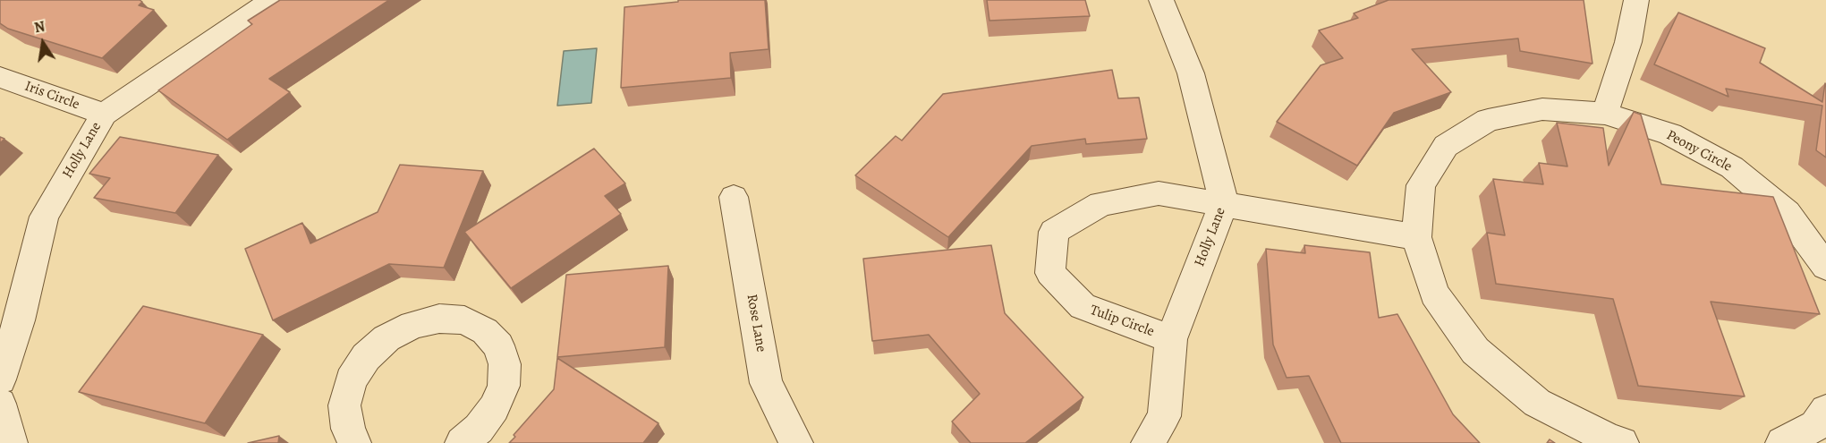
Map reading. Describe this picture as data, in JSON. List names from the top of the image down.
{
  "streets": {
    "street": [
      "Iris Circle",
      "Holly Lane",
      "Peony Circle",
      "Tulip Circle",
      "Rose Lane"
    ]
  },
  "crossings": [
    ["Iris Circle", "Holly Lane"],
    ["Holly Lane", "Tulip Circle"]
  ],
  "north": "top"
}
